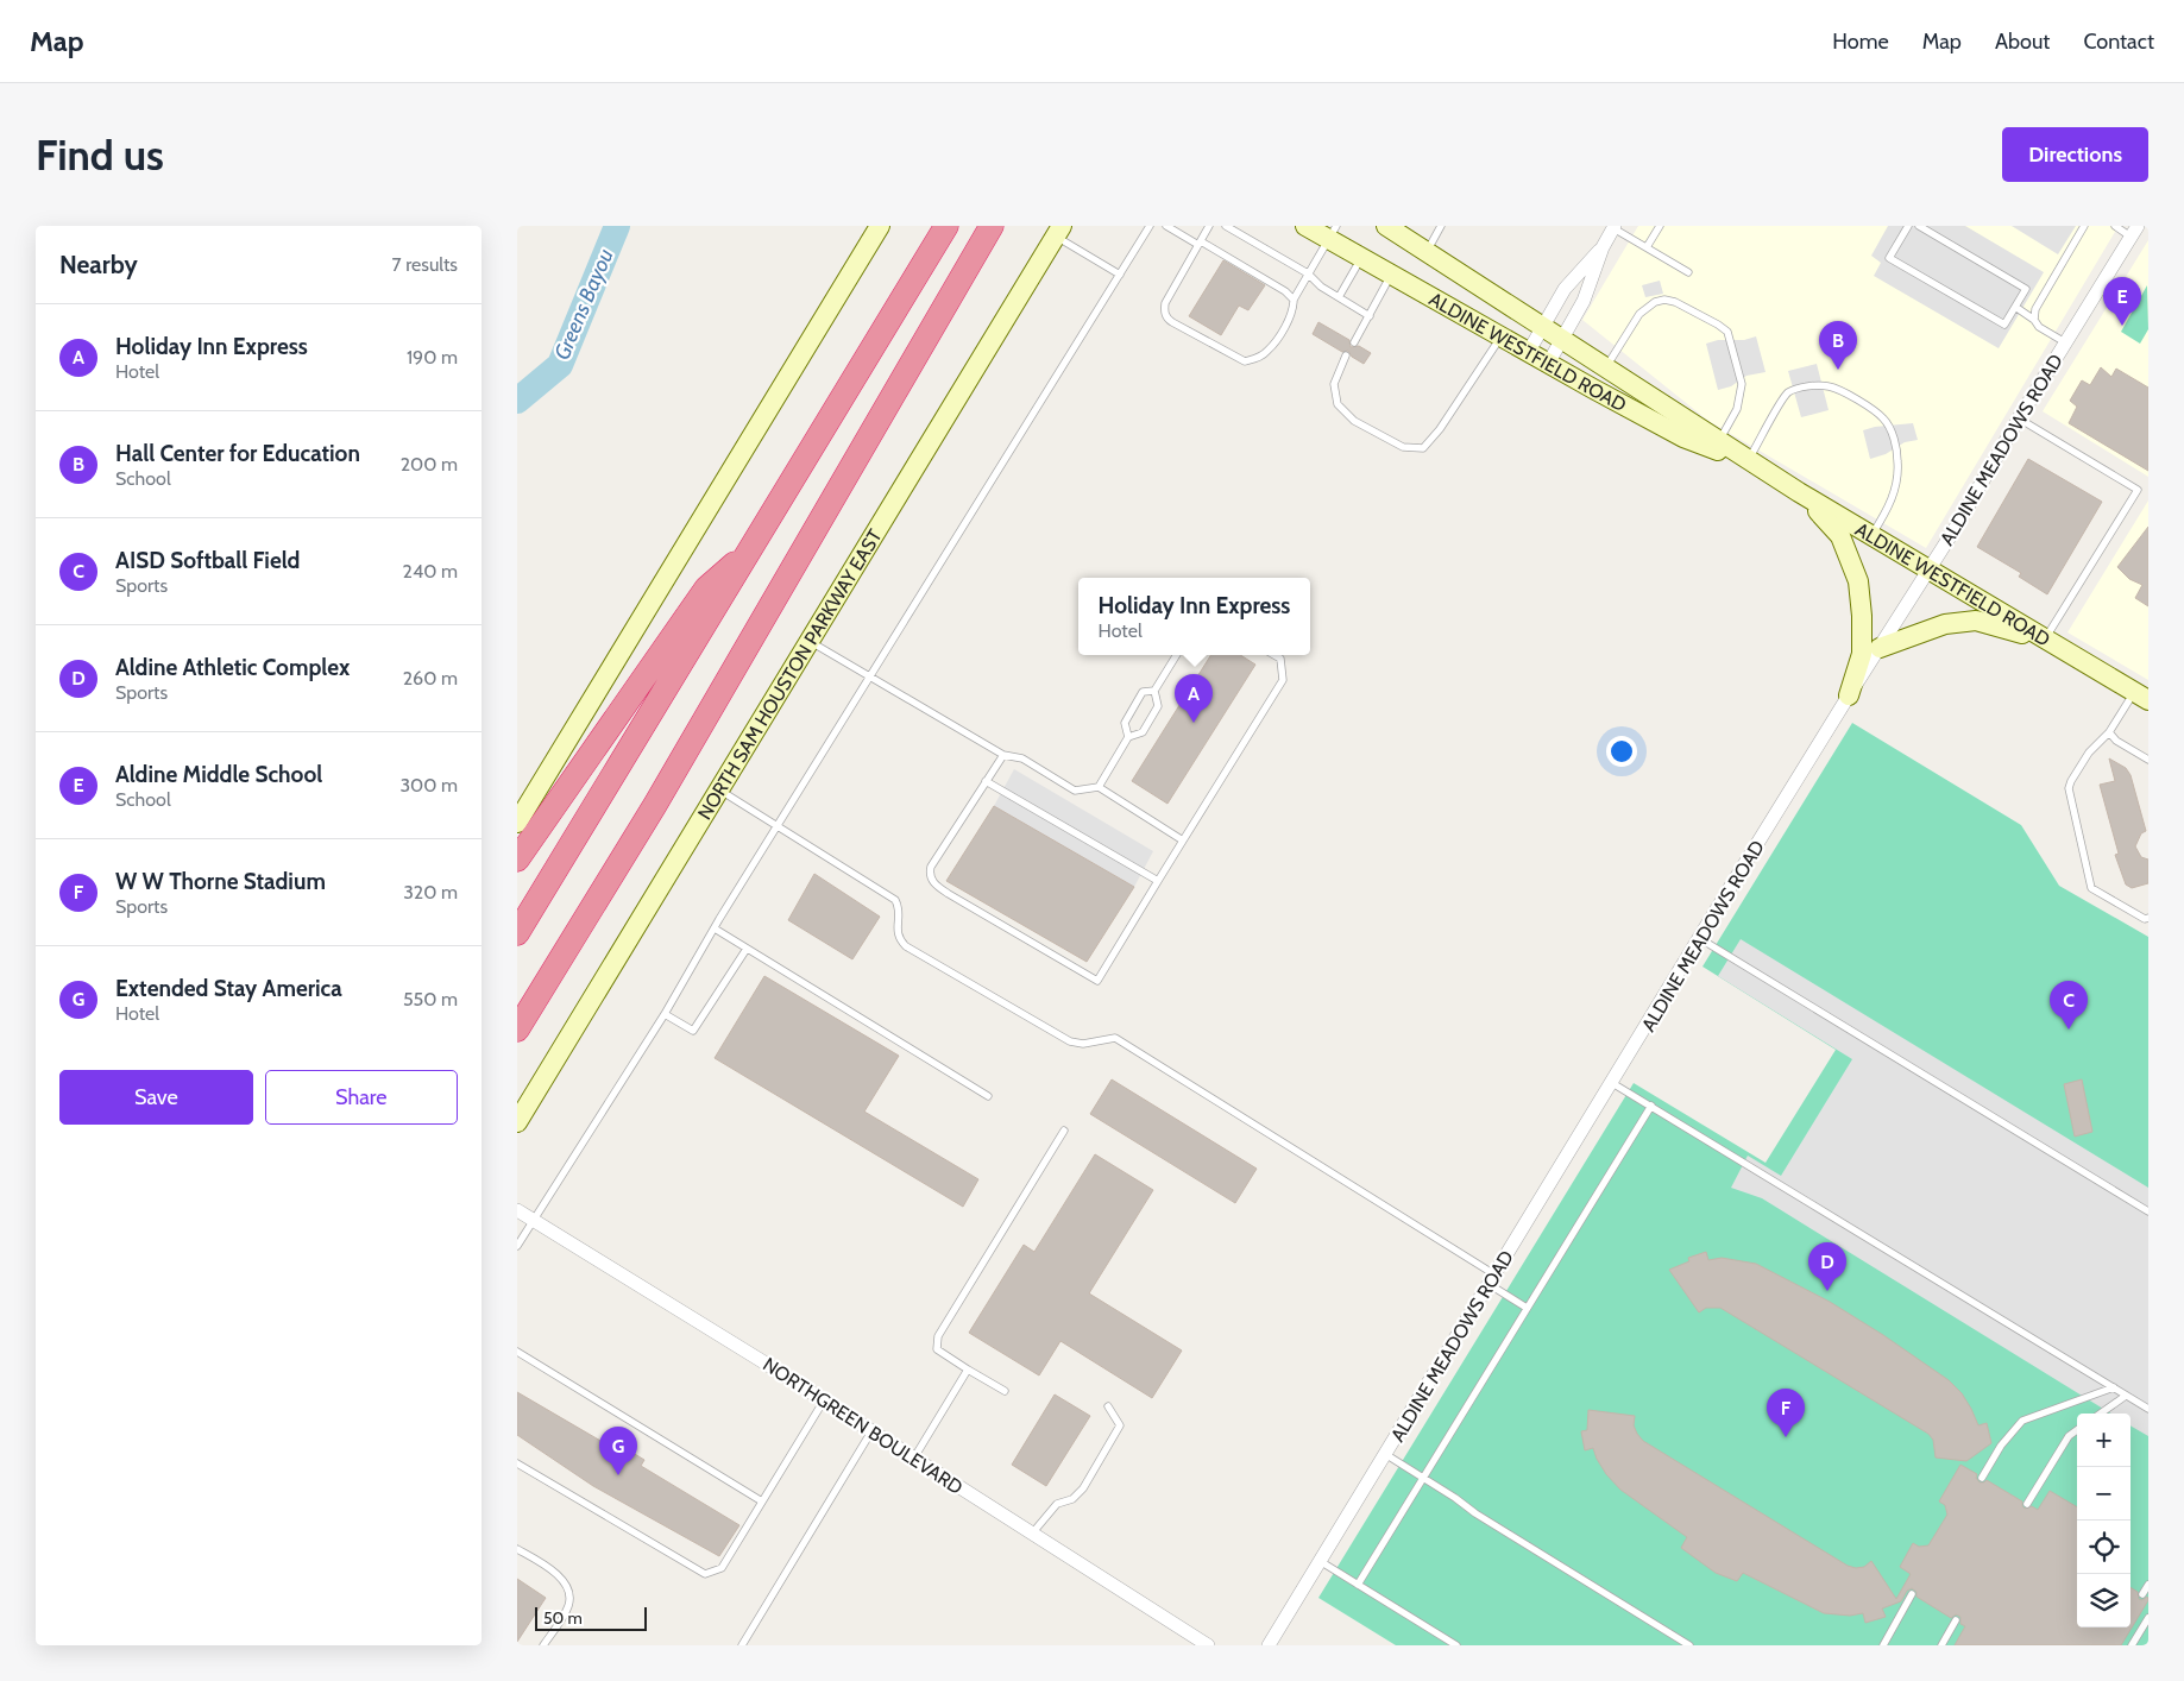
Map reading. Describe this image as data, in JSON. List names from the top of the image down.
{
  "streets": {
    "main road": ["ALDINE WESTFIELD ROAD", "NORTH SAM HOUSTON PARKWAY EAST"],
    "street": ["ALDINE MEADOWS ROAD", "NORTHGREEN BOULEVARD"]
  },
  "crossings": [
    ["ALDINE WESTFIELD ROAD", "ALDINE MEADOWS ROAD"]
  ],
  "water": ["Greens Bayou"],
  "scale_bar": "50 m",
  "page": {
    "header": "Map",
    "nav": [
      "Home",
      "Map",
      "About",
      "Contact"
    ],
    "buttons": [
      "Directions",
      ["Save", "Share"]
    ],
    "title": "Find us",
    "heading": ["Nearby", "7 results"],
    "pins": [
      "E",
      "B",
      "A",
      "C",
      "D",
      "F",
      "G"
    ],
    "list": [
      {
        "mark": "A",
        "name": "Holiday Inn Express",
        "note": "Hotel",
        "value": "190 m"
      },
      {
        "mark": "B",
        "name": "Hall Center for Education",
        "note": "School",
        "value": "200 m"
      },
      {
        "mark": "C",
        "name": "AISD Softball Field",
        "note": "Sports",
        "value": "240 m"
      },
      {
        "mark": "D",
        "name": "Aldine Athletic Complex",
        "note": "Sports",
        "value": "260 m"
      },
      {
        "mark": "E",
        "name": "Aldine Middle School",
        "note": "School",
        "value": "300 m"
      },
      {
        "mark": "F",
        "name": "W W Thorne Stadium",
        "note": "Sports",
        "value": "320 m"
      },
      {
        "mark": "G",
        "name": "Extended Stay America",
        "note": "Hotel",
        "value": "550 m"
      }
    ],
    "popup": ["Holiday Inn Express", "Hotel"],
    "map_buttons": ["+", "−"],
    "scale": "50 m"
  }
}
